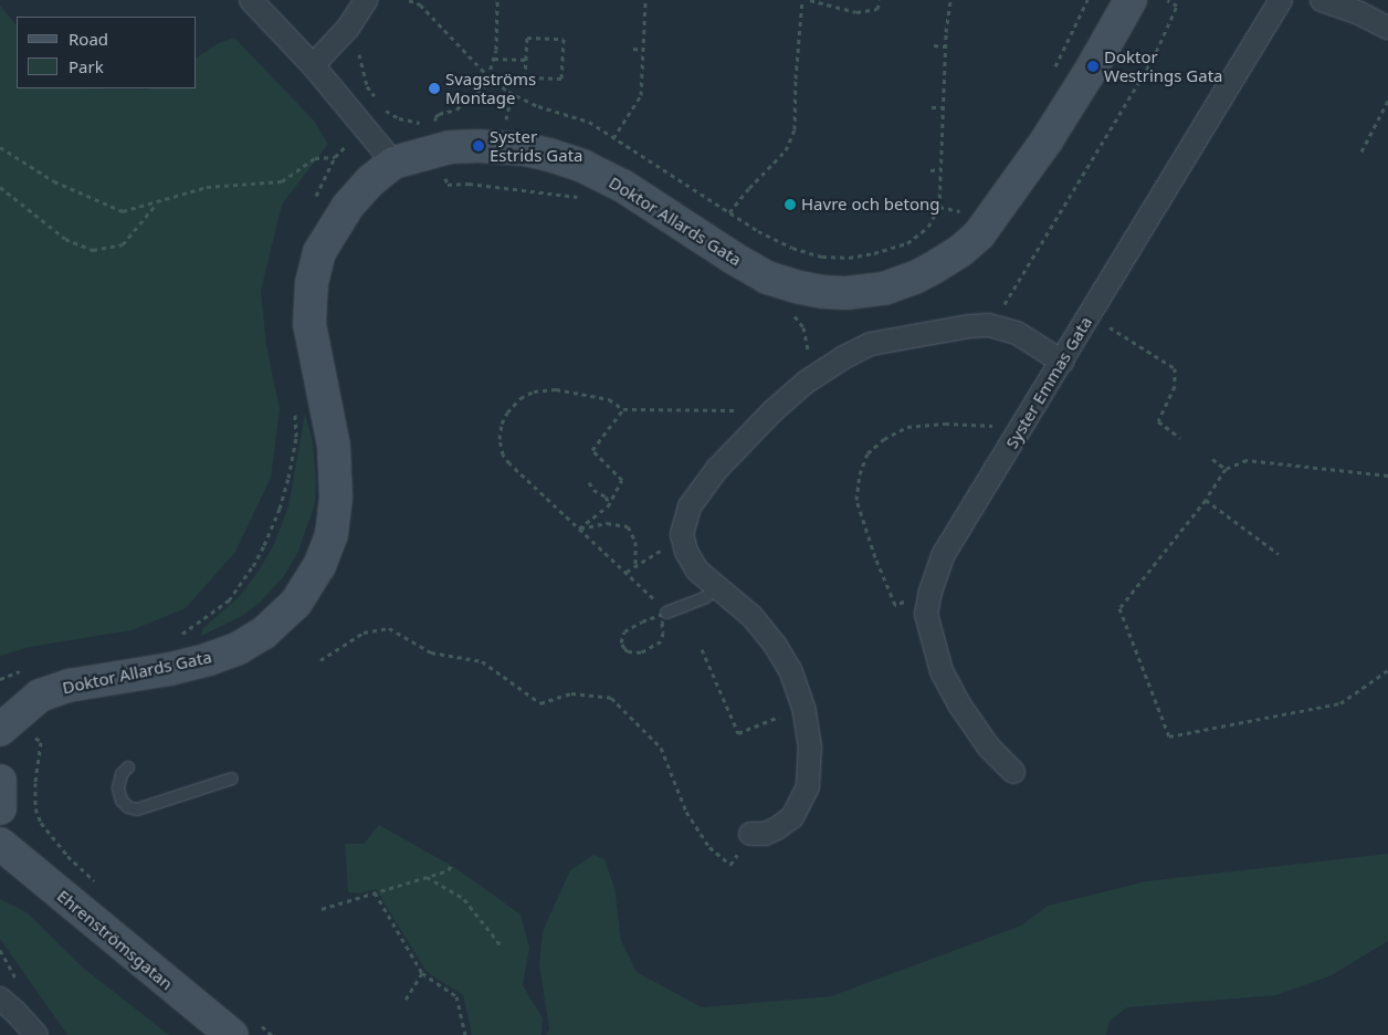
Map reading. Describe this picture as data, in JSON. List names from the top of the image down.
{
  "streets": {
    "street": ["Doktor Allards Gata", "Syster Emmas Gata", "Ehrenströmsgatan"]
  },
  "places": [
    "Doktor Westrings Gata",
    "Svagströms Montage",
    "Syster Estrids Gata",
    "Havre och betong"
  ],
  "legend": ["Road", "Park"]
}
